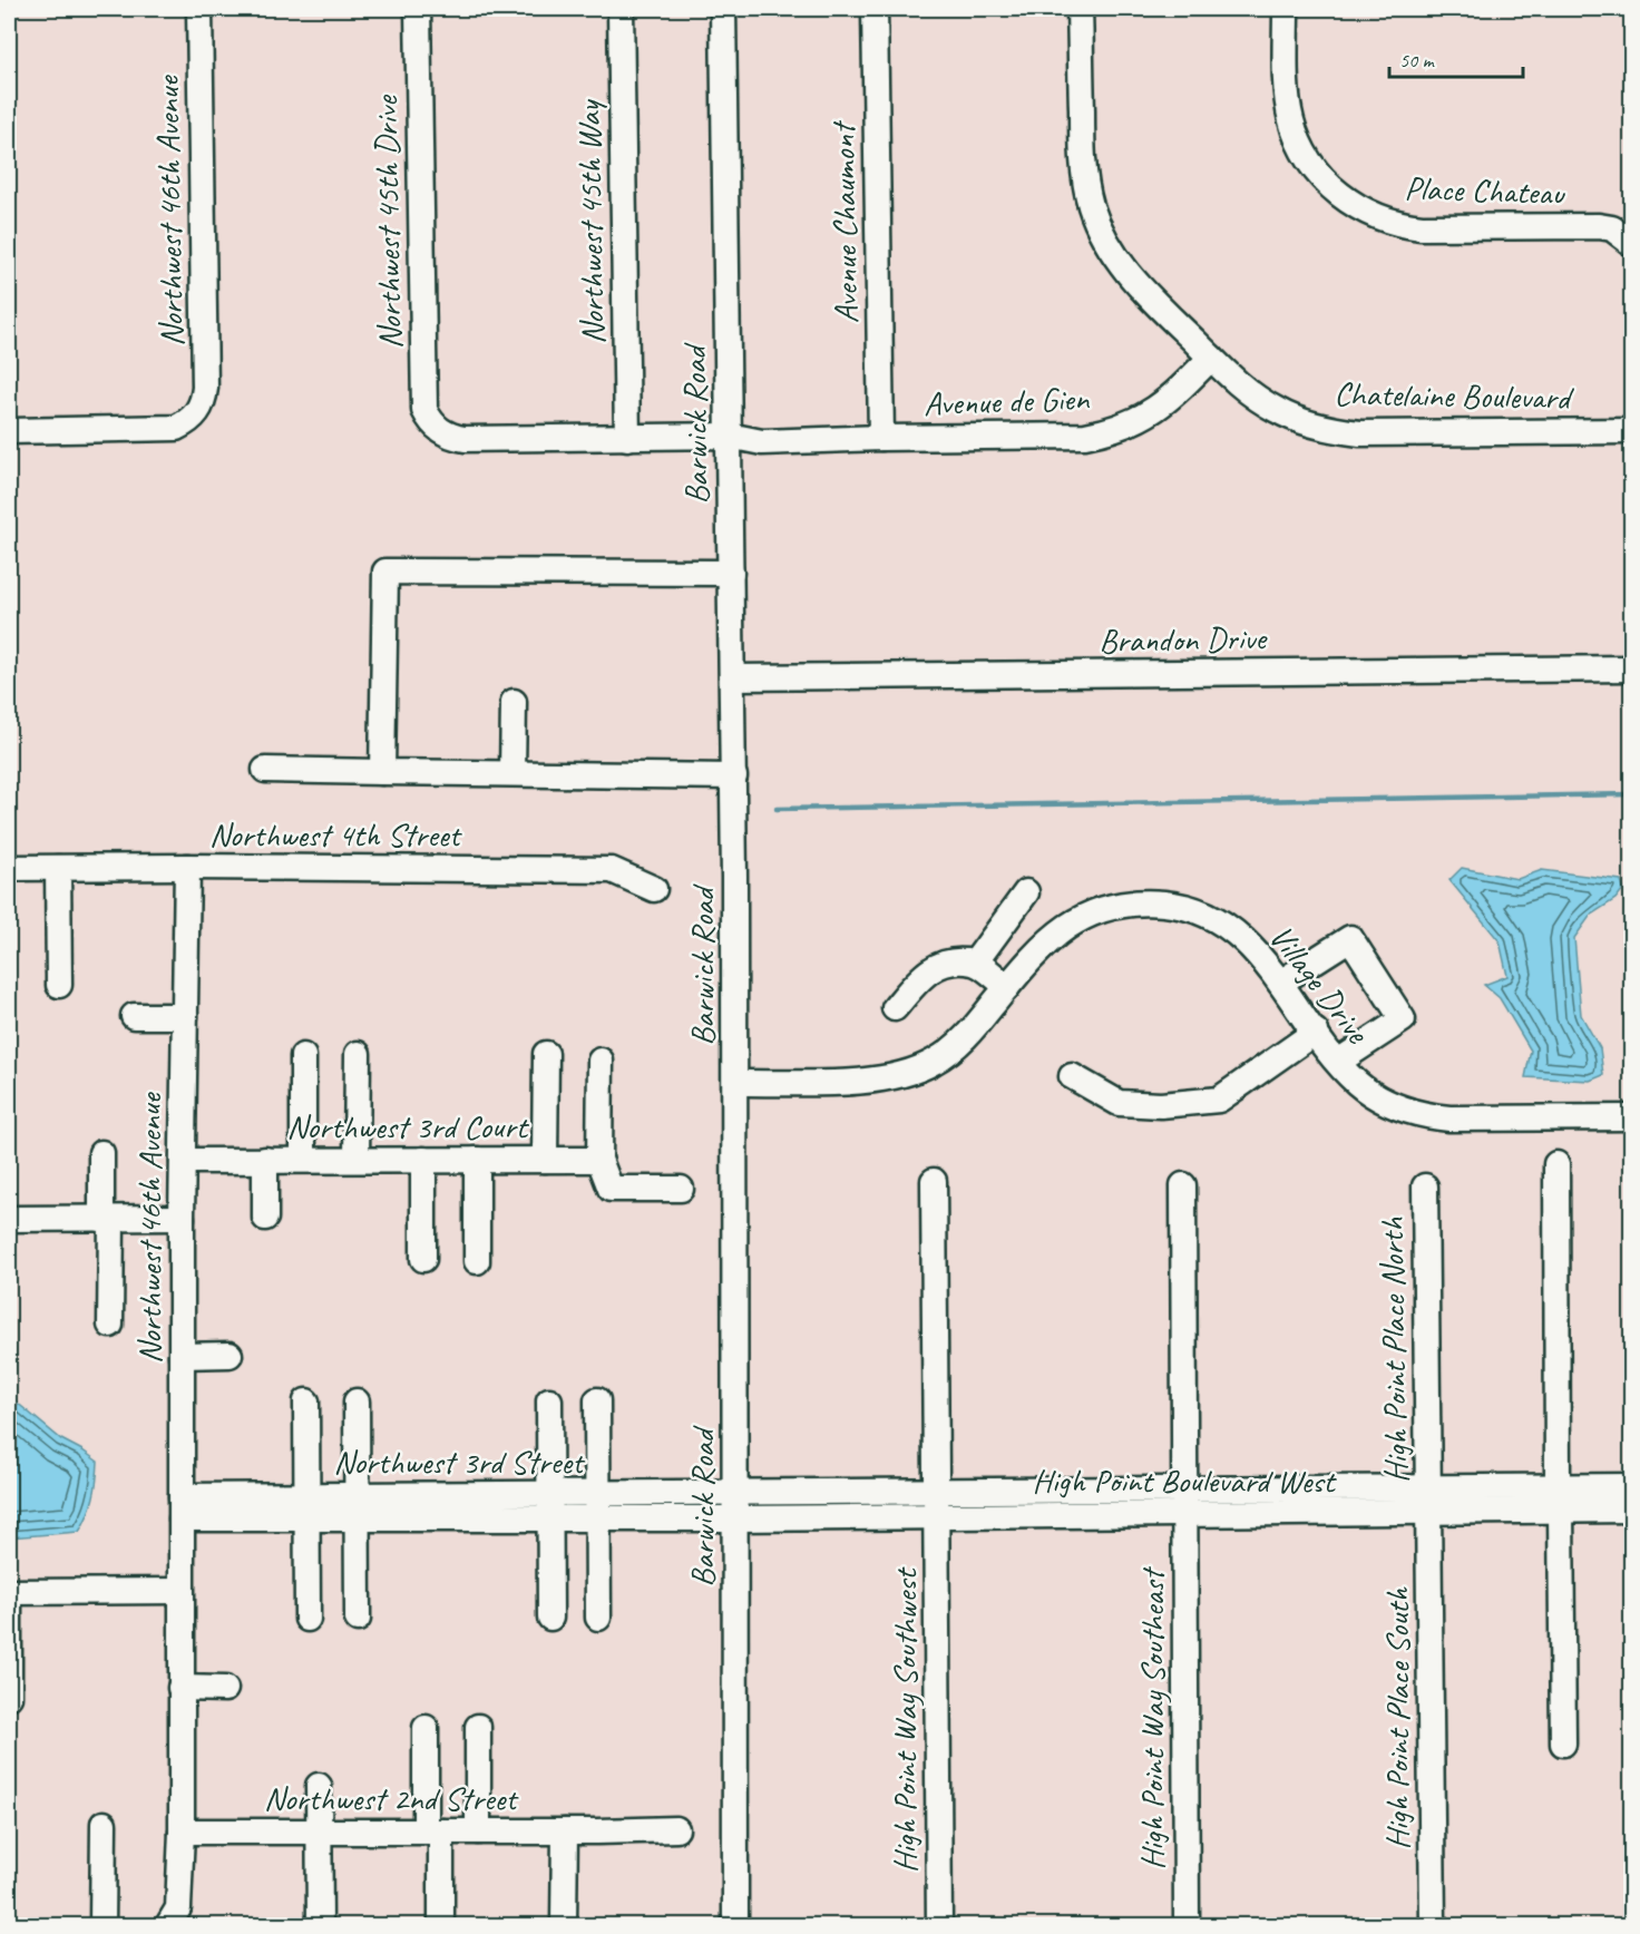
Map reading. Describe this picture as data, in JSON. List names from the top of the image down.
{
  "streets": {
    "street": [
      "Place Chateau",
      "Northwest 46th Avenue",
      "Northwest 45th Drive",
      "Northwest 45th Way",
      "Avenue Chaumont",
      "Chatelaine Boulevard",
      "Avenue de Gien",
      "Barwick Road",
      "Brandon Drive",
      "Northwest 4th Street",
      "Village Drive",
      "Northwest 3rd Court",
      "High Point Place North",
      "Northwest 3rd Street",
      "High Point Boulevard West",
      "High Point Place South",
      "High Point Way Southeast",
      "High Point Way Southwest",
      "Northwest 2nd Street"
    ]
  },
  "crossings": [
    ["Northwest 46th Avenue", "Northwest 4th Street"],
    ["Northwest 46th Avenue", "Northwest 3rd Court"],
    ["Northwest 46th Avenue", "Northwest 3rd Street"],
    ["Northwest 46th Avenue", "Northwest 2nd Street"],
    ["Northwest 45th Drive", "Avenue de Gien"],
    ["Northwest 45th Way", "Avenue de Gien"],
    ["Avenue Chaumont", "Avenue de Gien"],
    ["Chatelaine Boulevard", "Avenue de Gien"],
    ["Avenue de Gien", "Barwick Road"],
    ["Barwick Road", "Brandon Drive"],
    ["Barwick Road", "Village Drive"],
    ["Barwick Road", "Northwest 3rd Street"],
    ["Barwick Road", "High Point Boulevard West"],
    ["High Point Place North", "High Point Boulevard West"],
    ["High Point Place North", "High Point Place South"],
    ["Northwest 3rd Street", "High Point Boulevard West"],
    ["High Point Boulevard West", "High Point Place South"],
    ["High Point Boulevard West", "High Point Way Southeast"],
    ["High Point Boulevard West", "High Point Way Southwest"]
  ],
  "scale_bar": "50 m"
}
